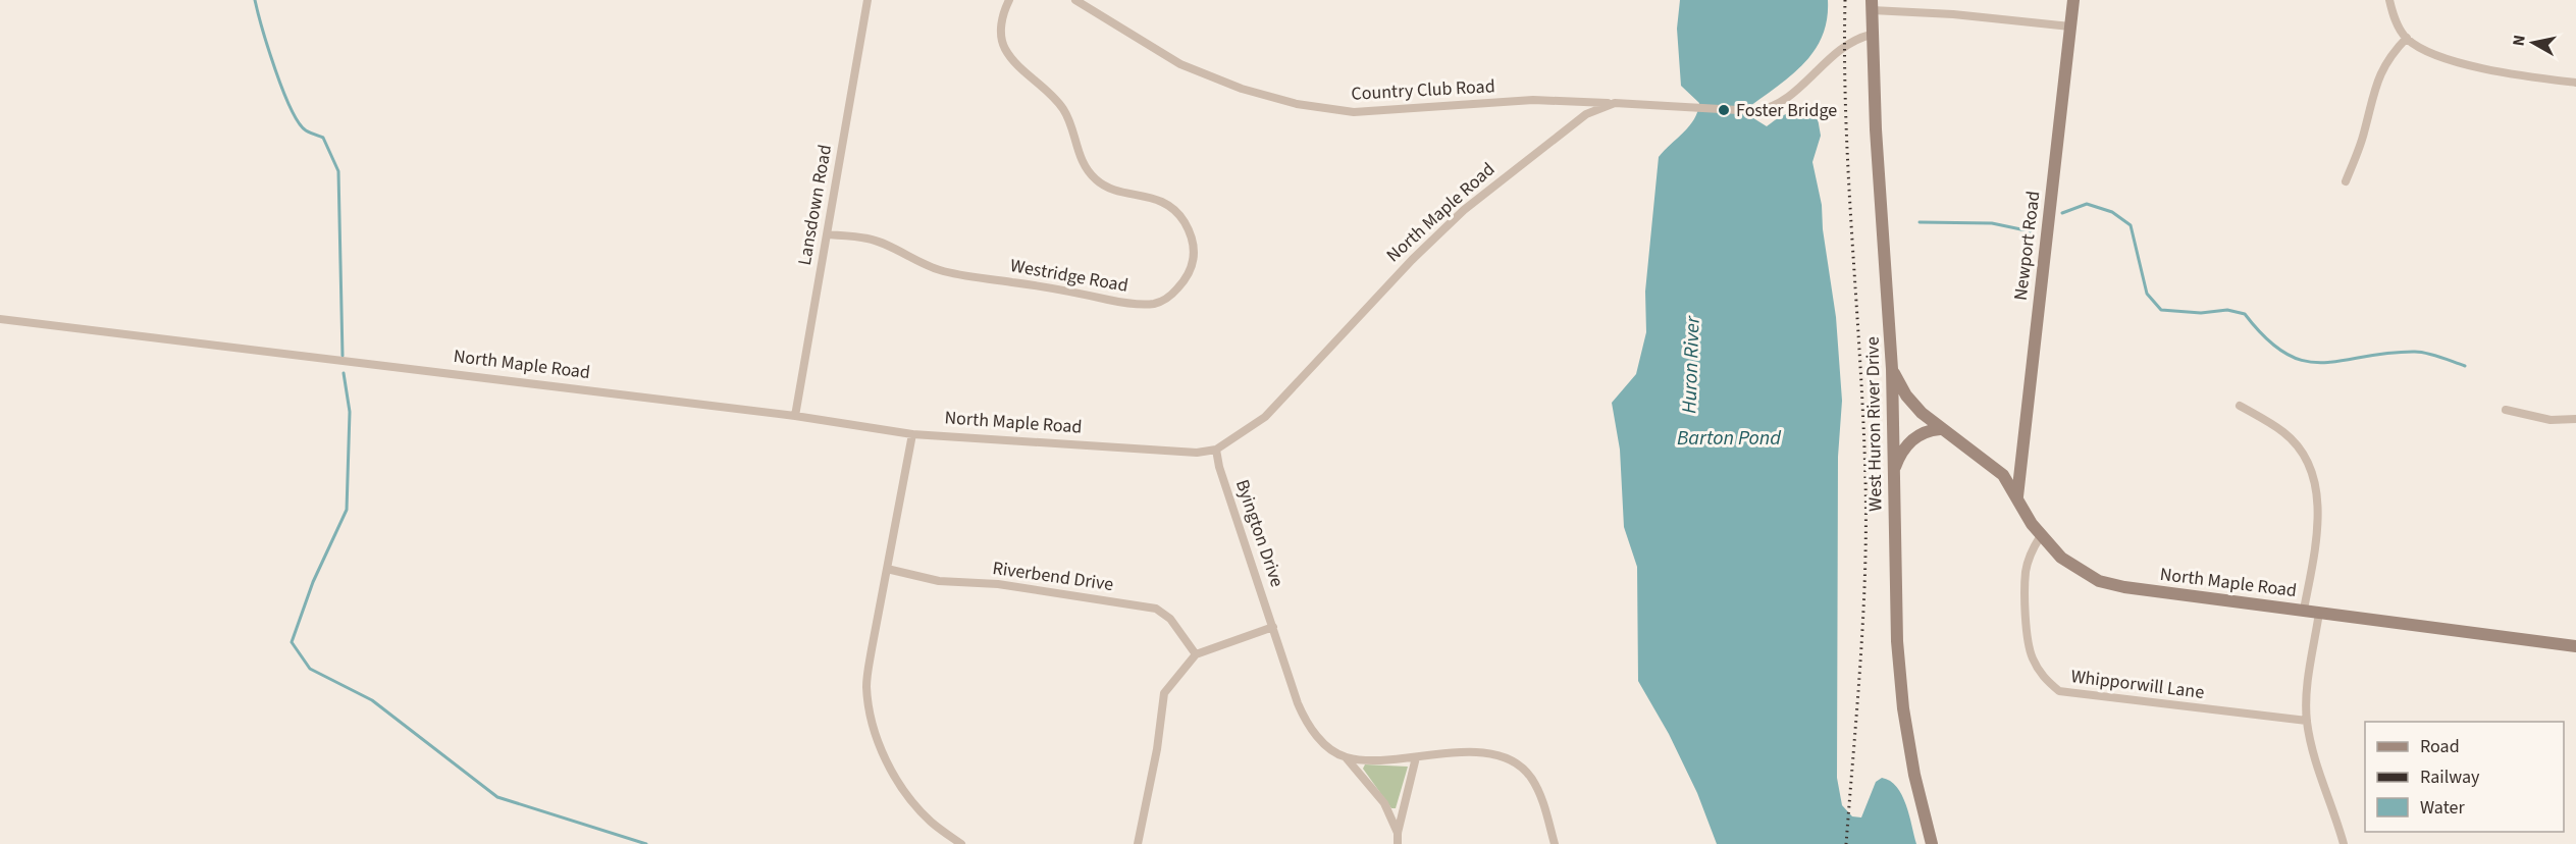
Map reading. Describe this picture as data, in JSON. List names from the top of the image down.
{
  "streets": {
    "street": [
      "Country Club Road",
      "Lansdown Road",
      "North Maple Road",
      "Newport Road",
      "Westridge Road",
      "West Huron River Drive",
      "Byington Drive",
      "Riverbend Drive",
      "Whipporwill Lane"
    ]
  },
  "crossings": [
    ["Country Club Road", "North Maple Road"],
    ["Lansdown Road", "North Maple Road"],
    ["Lansdown Road", "Westridge Road"],
    ["North Maple Road", "Newport Road"],
    ["North Maple Road", "West Huron River Drive"],
    ["North Maple Road", "Byington Drive"],
    ["North Maple Road", "Whipporwill Lane"]
  ],
  "water": ["Huron River", "Barton Pond"],
  "places": ["Foster Bridge"],
  "legend": ["Road", "Railway", "Water"],
  "north": "left"
}
